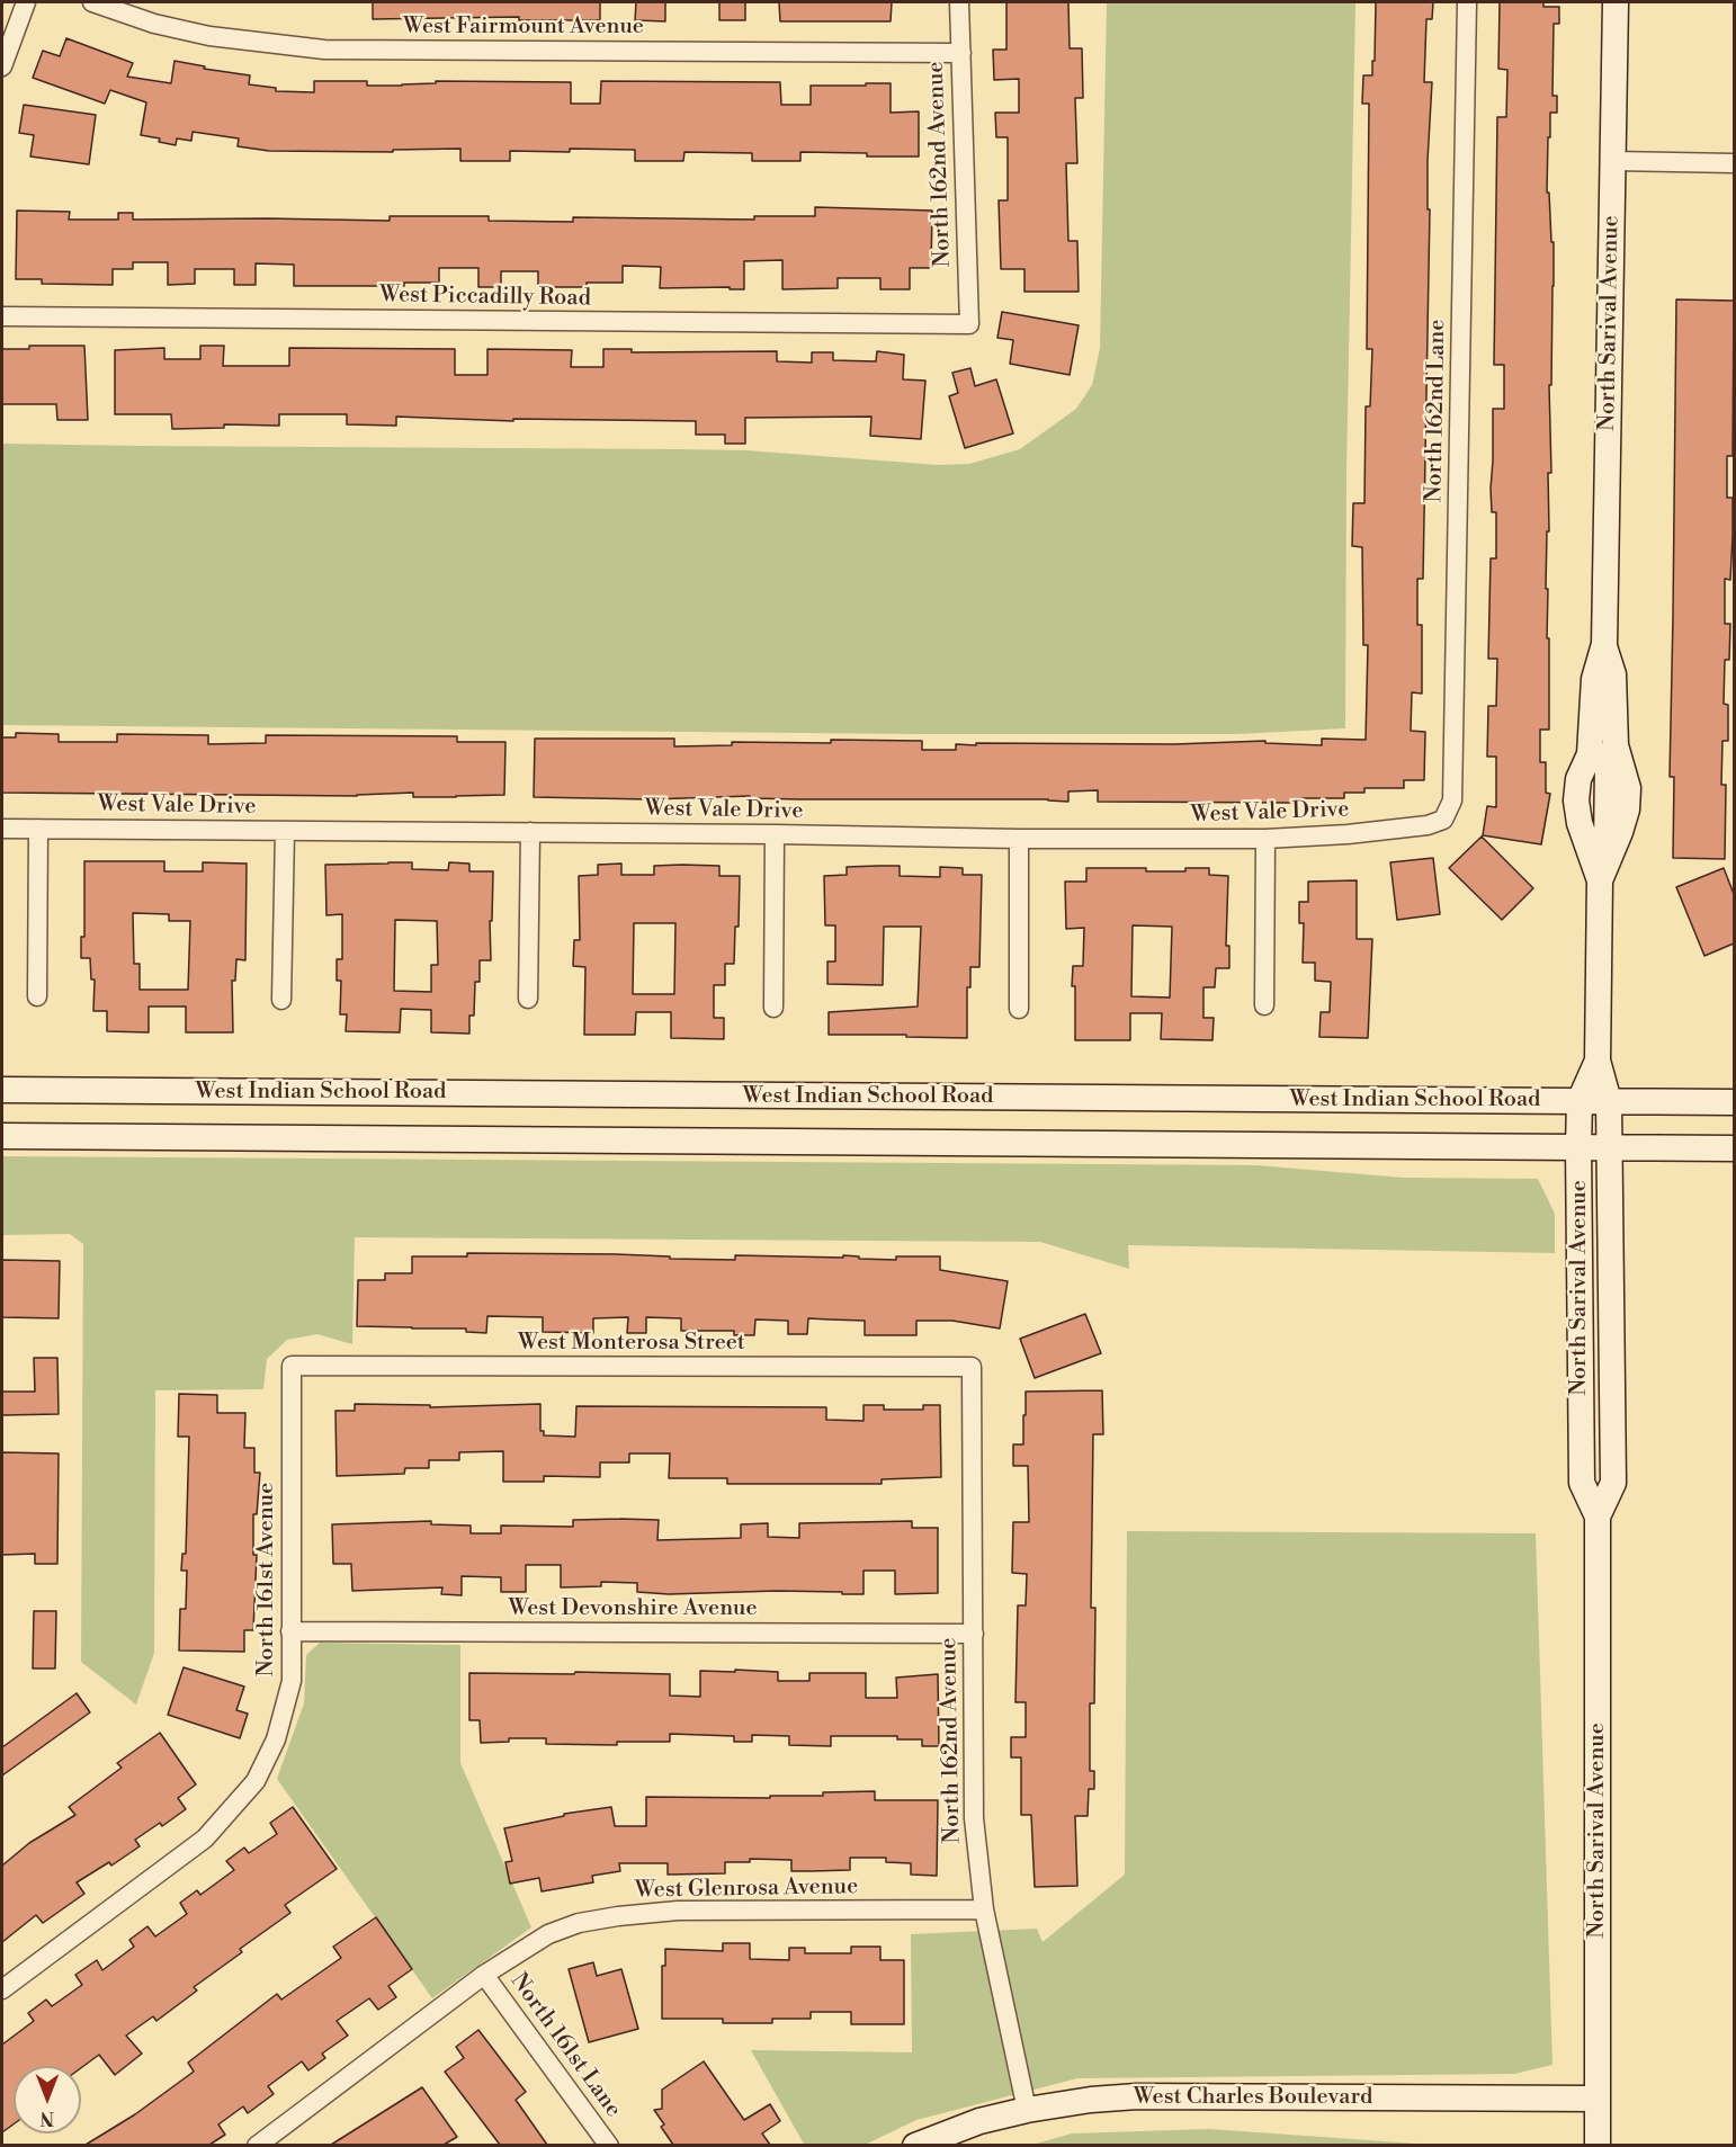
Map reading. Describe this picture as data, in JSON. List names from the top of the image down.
{
  "streets": {
    "street": [
      "West Fairmount Avenue",
      "North 162nd Avenue",
      "West Piccadilly Road",
      "North Sarival Avenue",
      "North 162nd Lane",
      "West Vale Drive",
      "West Indian School Road",
      "West Monterosa Street",
      "North 161st Avenue",
      "West Devonshire Avenue",
      "West Glenrosa Avenue",
      "North 161st Lane",
      "West Charles Boulevard"
    ]
  },
  "crossings": [
    ["West Fairmount Avenue", "North 162nd Avenue"],
    ["North 162nd Avenue", "West Piccadilly Road"],
    ["North 162nd Avenue", "West Monterosa Street"],
    ["North 162nd Avenue", "West Devonshire Avenue"],
    ["North 162nd Avenue", "West Glenrosa Avenue"],
    ["North 162nd Avenue", "West Charles Boulevard"],
    ["North Sarival Avenue", "West Indian School Road"],
    ["North Sarival Avenue", "West Charles Boulevard"],
    ["North 162nd Lane", "West Vale Drive"],
    ["West Monterosa Street", "North 161st Avenue"],
    ["North 161st Avenue", "West Devonshire Avenue"],
    ["West Glenrosa Avenue", "North 161st Lane"]
  ],
  "north": "bottom"
}
